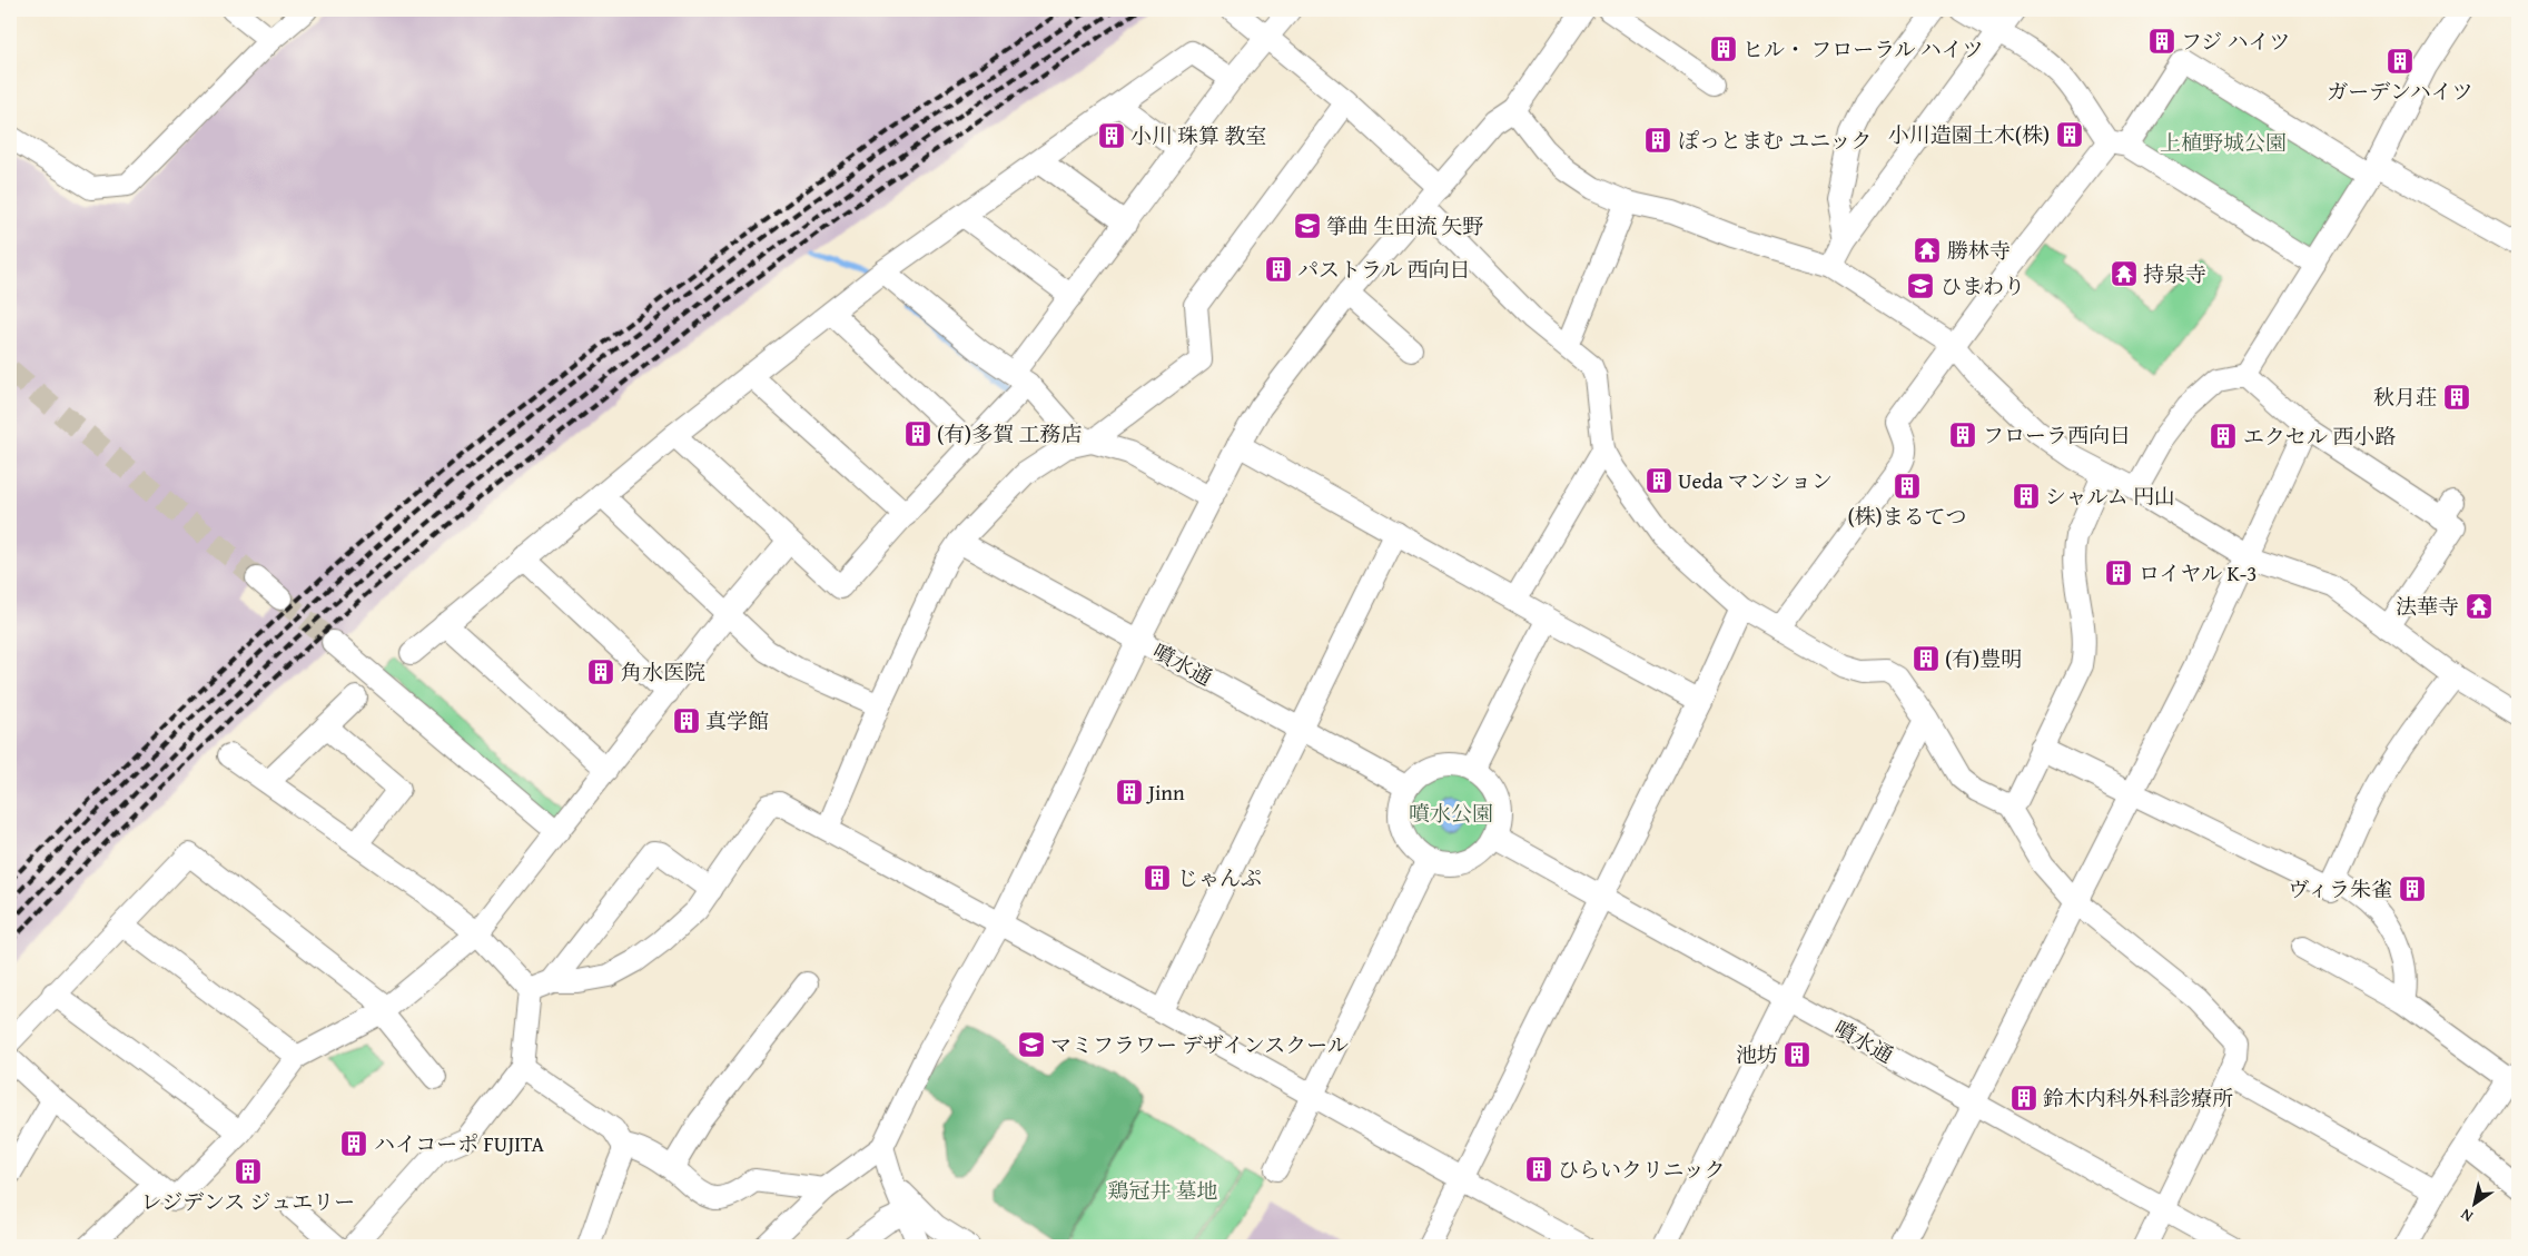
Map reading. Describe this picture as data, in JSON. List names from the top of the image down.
{
  "streets": {
    "street": ["噴水通"]
  },
  "parks": ["上植野城公園", "噴水公園", "鶏冠井 墓地"],
  "places": {
    "building": [
      "フジ ハイツ",
      "ヒル・ フローラル ハイツ",
      "ガーデンハイツ",
      "小川造園土木(株)",
      "小川 珠算 教室",
      "ぽっとまむ ユニック",
      "パストラル 西向日",
      "秋月荘",
      "(有)多賀 工務店",
      "フローラ西向日",
      "エクセル 西小路",
      "Ueda マンション",
      "(株)まるてつ",
      "シャルム 円山",
      "ロイヤル K-3",
      "(有)豊明",
      "角水医院",
      "真学館",
      "Jinn",
      "じゃんぷ",
      "ヴィラ朱雀",
      "池坊",
      "鈴木内科外科診療所",
      "ハイコーポ FUJITA",
      "ひらいクリニック",
      "レジデンス ジュエリー"
    ],
    "school or university": ["箏曲 生田流 矢野", "ひまわり", "マミフラワー デザインスクール"],
    "temple": ["勝林寺", "持泉寺", "法華寺"]
  },
  "north": "bottom left"
}
